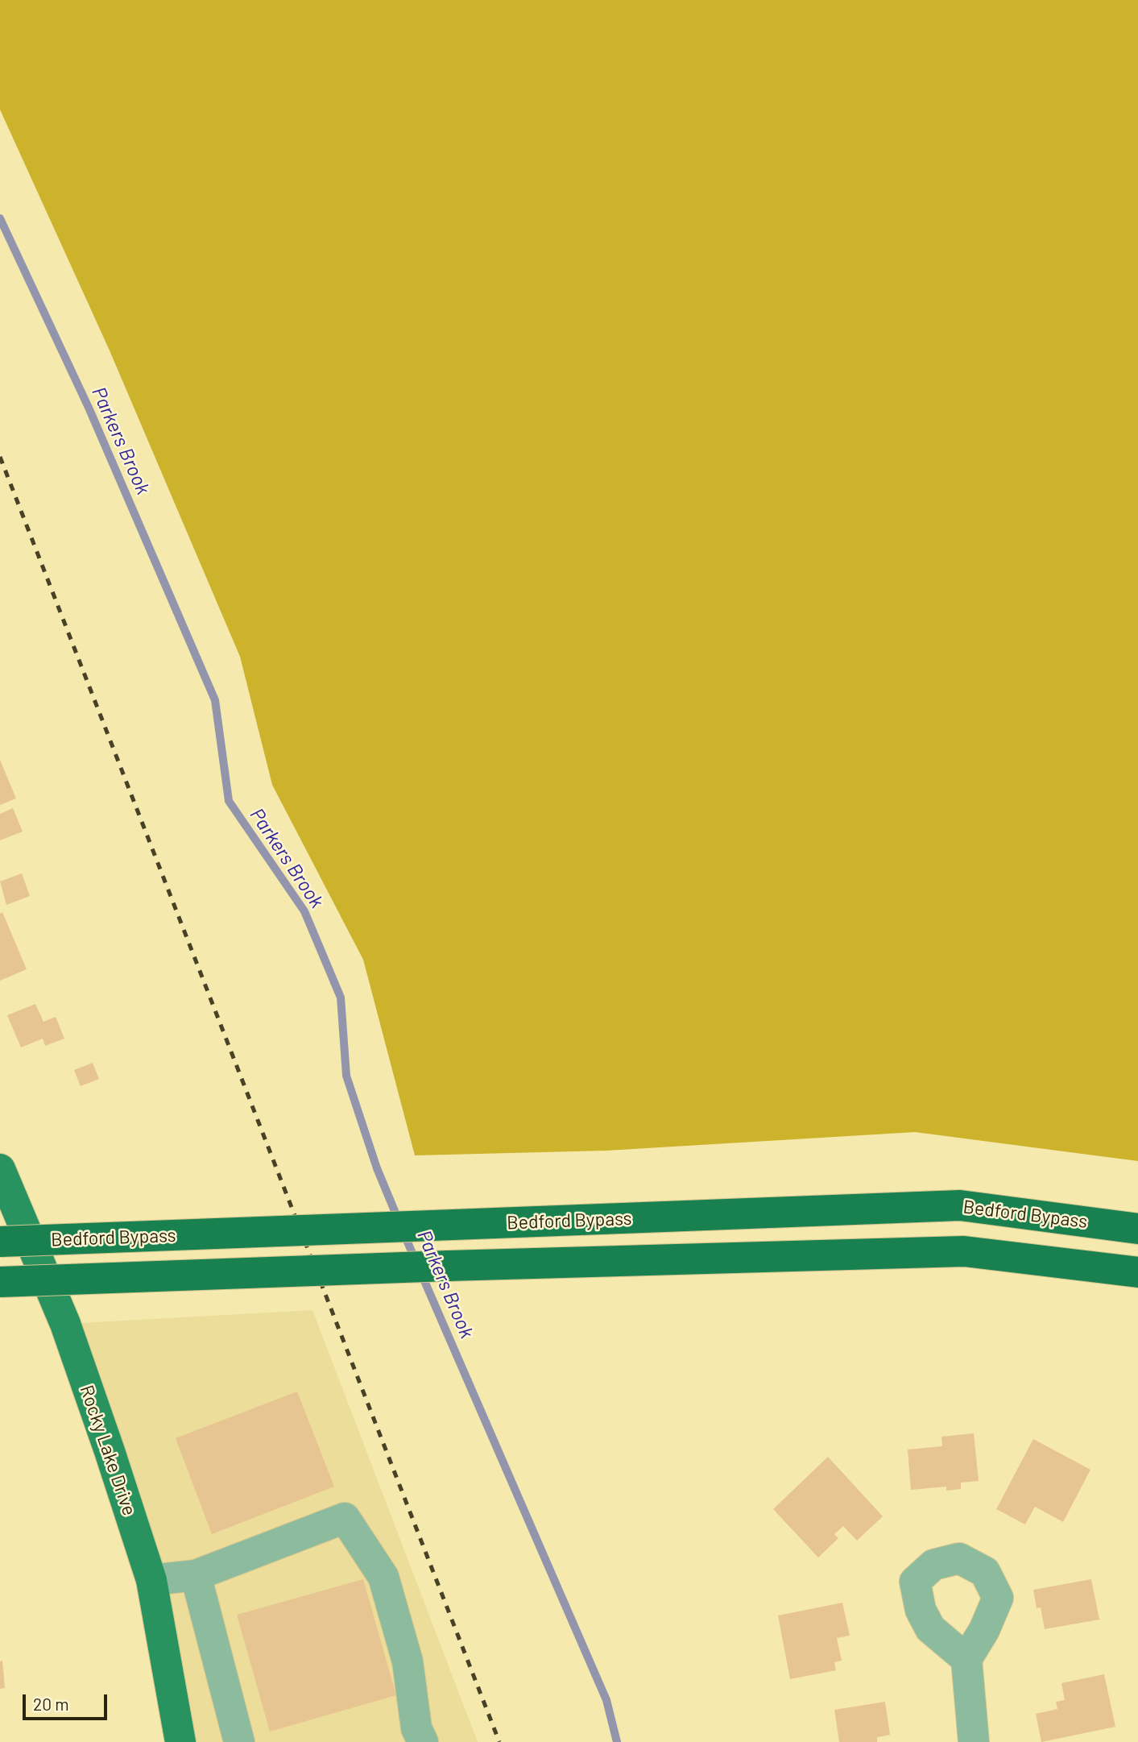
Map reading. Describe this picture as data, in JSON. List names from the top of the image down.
{
  "streets": {
    "highway": ["Bedford Bypass"],
    "main road": ["Rocky Lake Drive"]
  },
  "water": ["Parkers Brook"],
  "scale_bar": "20 m"
}
